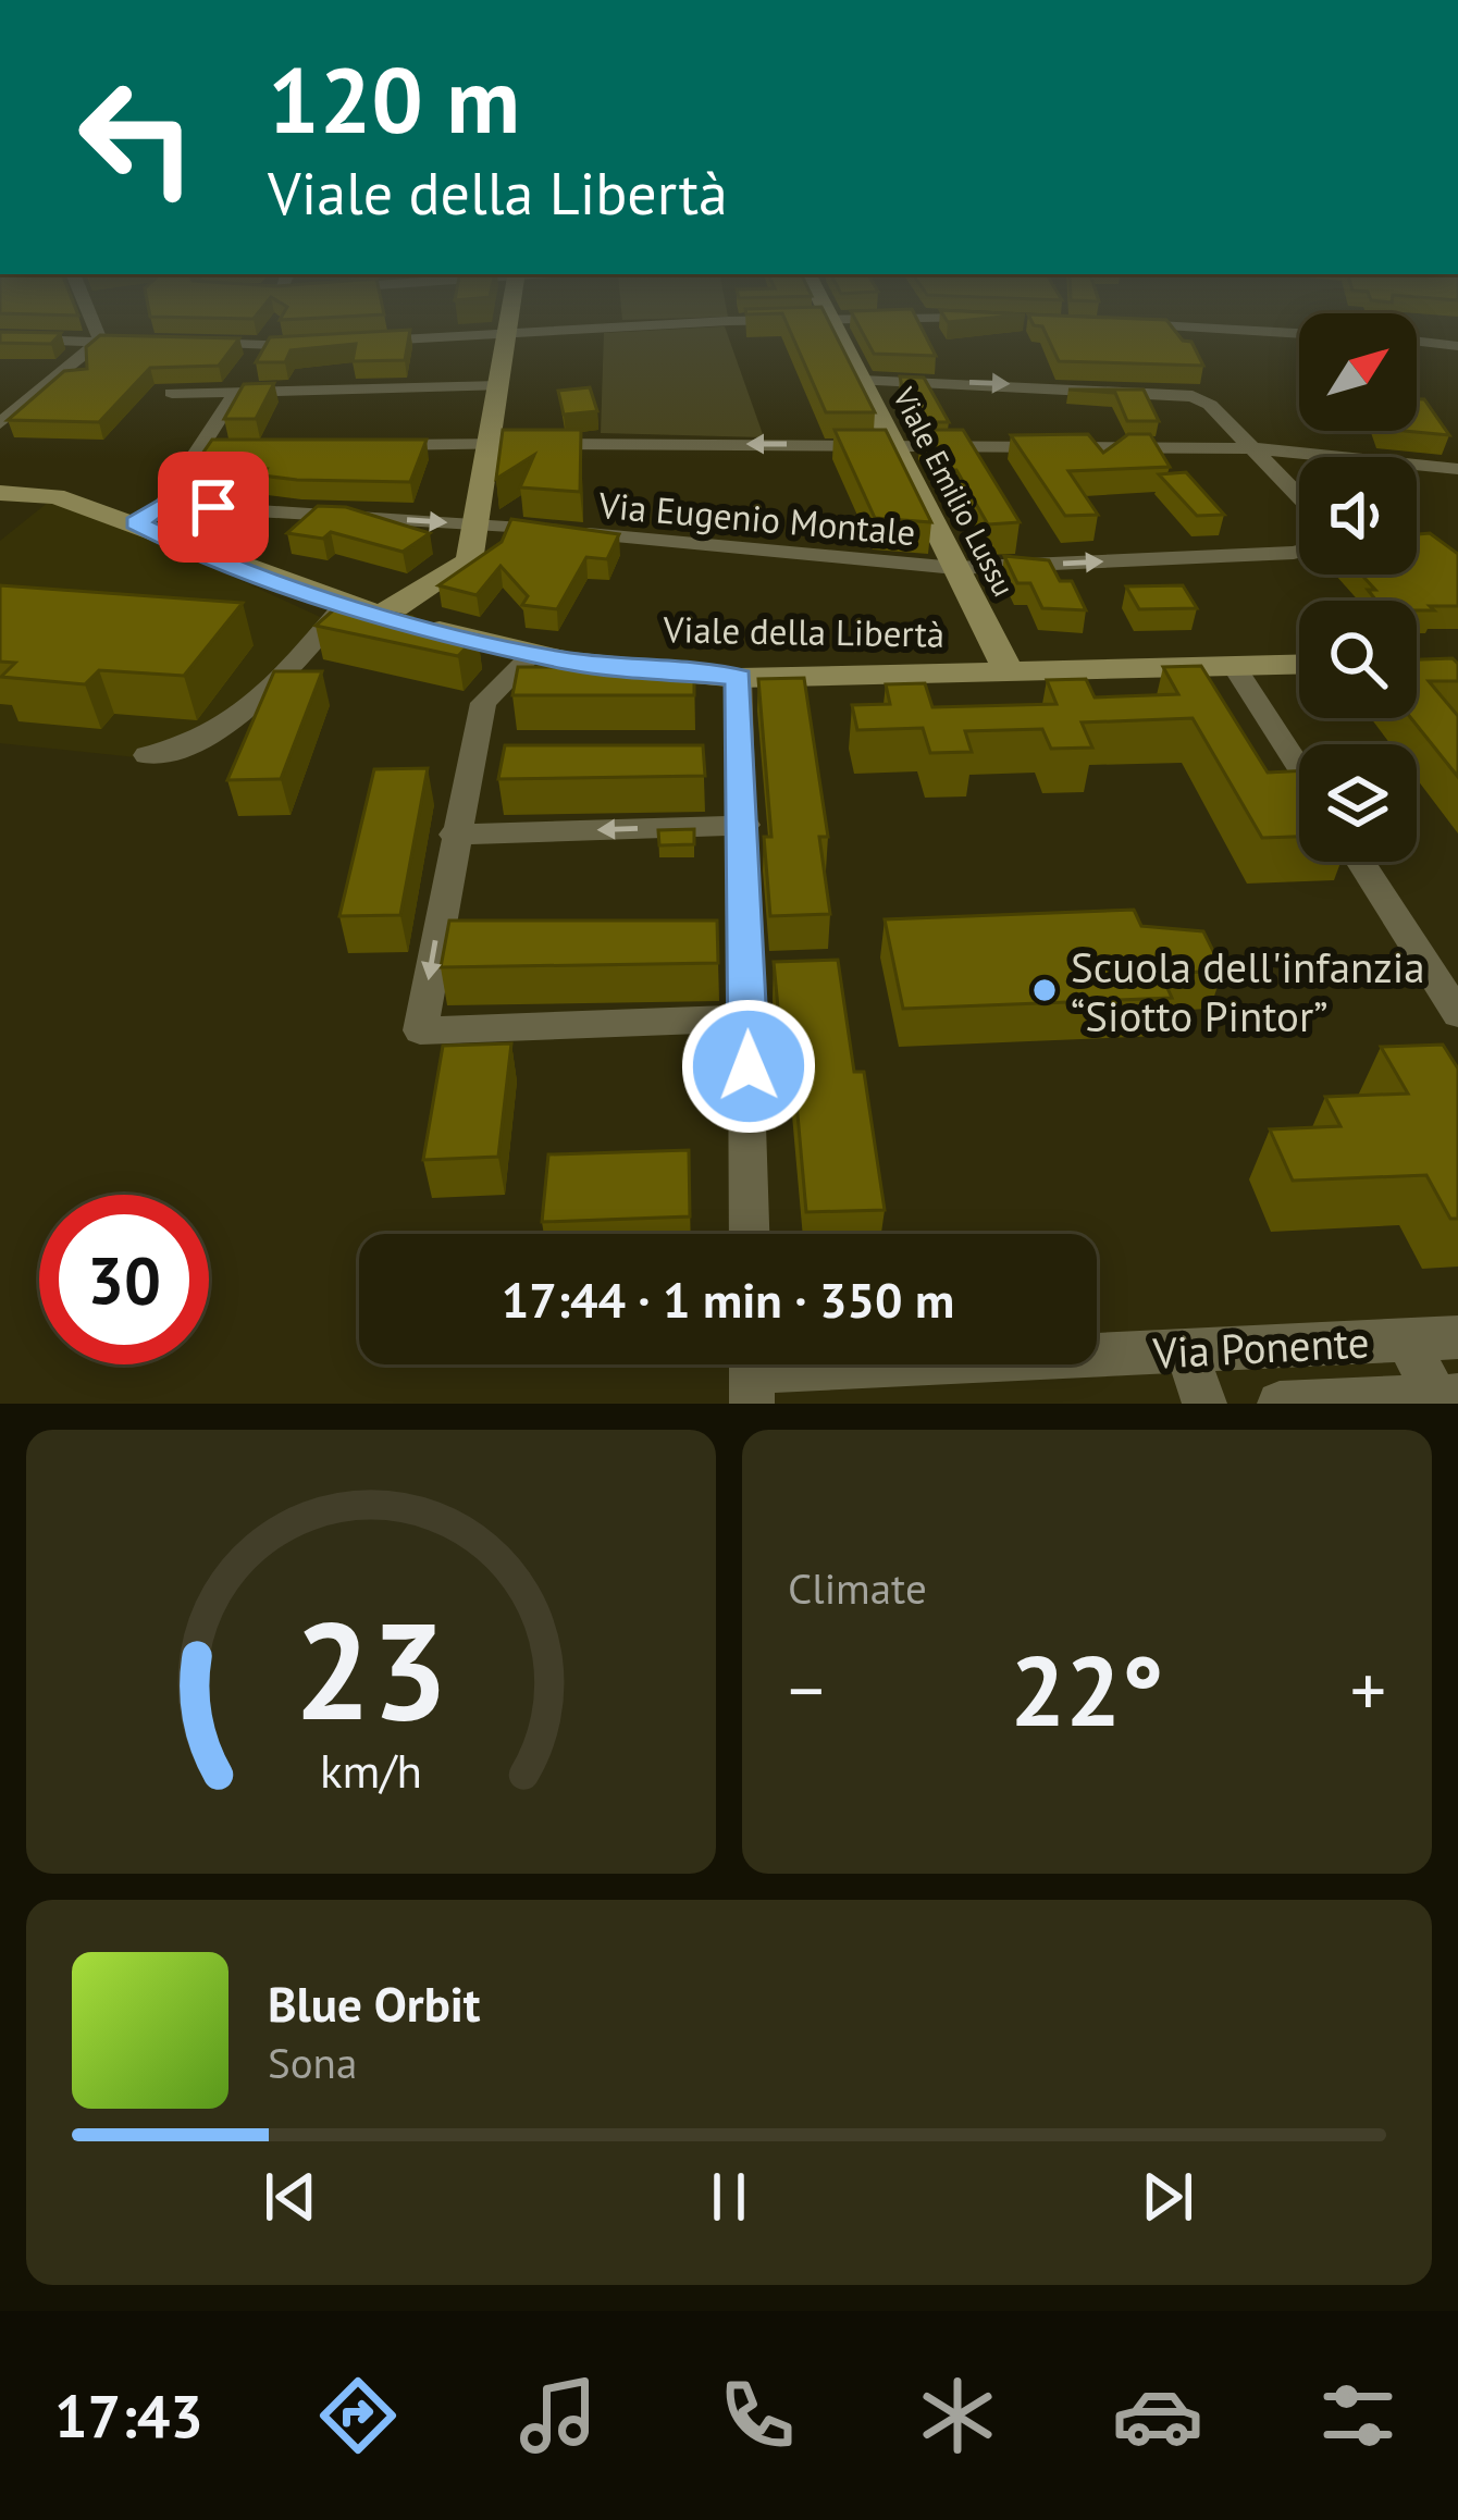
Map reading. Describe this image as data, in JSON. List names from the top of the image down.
{
  "streets": {
    "street": [
      "Viale Emilio Lussu",
      "Via Eugenio Montale",
      "Viale della Libertà",
      "Via Ponente"
    ]
  },
  "crossings": [
    ["Viale Emilio Lussu", "Via Eugenio Montale"],
    ["Viale Emilio Lussu", "Viale della Libertà"]
  ],
  "places": ["Scuola dell'infanzia “Siotto Pintor”"],
  "north": "top right",
  "page": {
    "turn": ["120 m", "Viale della Libertà"],
    "limit": "30",
    "trip": "17:44 · 1 min · 350 m",
    "tile": "Climate",
    "heat": ["−", "22°", "+"],
    "song": ["Blue Orbit", "Sona"],
    "tabs": "17:43",
    "gauge": ["23", "km/h"]
  }
}
